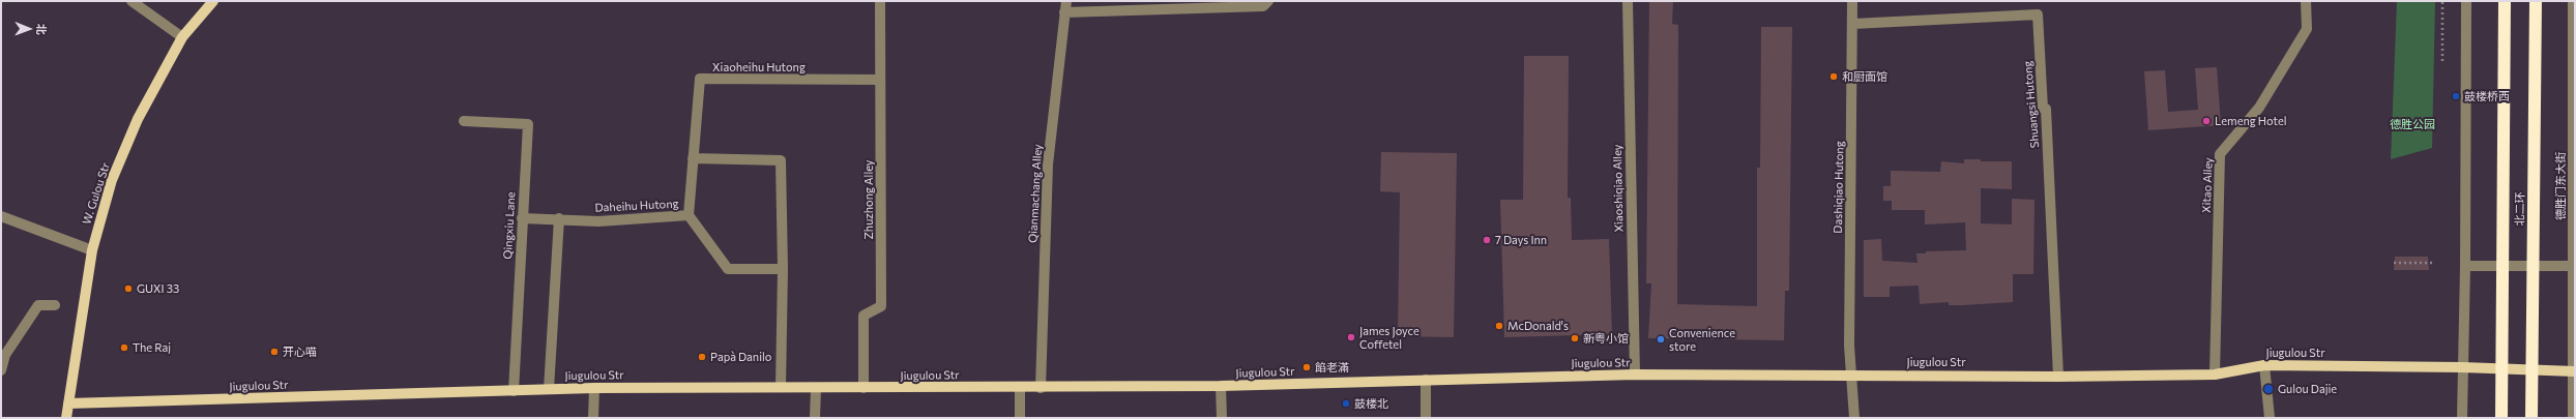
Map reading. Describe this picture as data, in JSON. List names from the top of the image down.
{
  "streets": {
    "highway": ["北二环"],
    "main road": ["W. Gulou Str", "Jiugulou Str"],
    "street": [
      "Xiaoheihu Hutong",
      "Shuangsi Hutong",
      "Xitao Alley",
      "德胜门东大街",
      "Dashiqiao Hutong",
      "Xiaoshiqiao Alley",
      "Qianmachang Alley",
      "Zhuzhong Alley",
      "Daheihu Hutong",
      "Qingxiu Lane"
    ]
  },
  "crossings": [
    ["Xiaoheihu Hutong", "Zhuzhong Alley"],
    ["Xiaoheihu Hutong", "Daheihu Hutong"],
    ["Shuangsi Hutong", "Dashiqiao Hutong"],
    ["Shuangsi Hutong", "Jiugulou Str"],
    ["Xitao Alley", "Jiugulou Str"],
    ["德胜门东大街", "Jiugulou Str"],
    ["Dashiqiao Hutong", "Jiugulou Str"],
    ["Xiaoshiqiao Alley", "Jiugulou Str"],
    ["W. Gulou Str", "Jiugulou Str"],
    ["Qianmachang Alley", "Jiugulou Str"],
    ["Zhuzhong Alley", "Jiugulou Str"],
    ["Daheihu Hutong", "Qingxiu Lane"],
    ["Qingxiu Lane", "Jiugulou Str"]
  ],
  "parks": ["德胜公园"],
  "places": [
    "和厨面馆",
    "鼓楼桥西",
    "Lemeng Hotel",
    "7 Days Inn",
    "GUXI 33",
    "McDonald's",
    "James Joyce Coffetel",
    "新粤小馆",
    "Convenience store",
    "The Raj",
    "开心喵",
    "Papà Danilo",
    "餡老滿",
    "Gulou Dajie",
    "鼓楼北"
  ],
  "north": "right"
}
